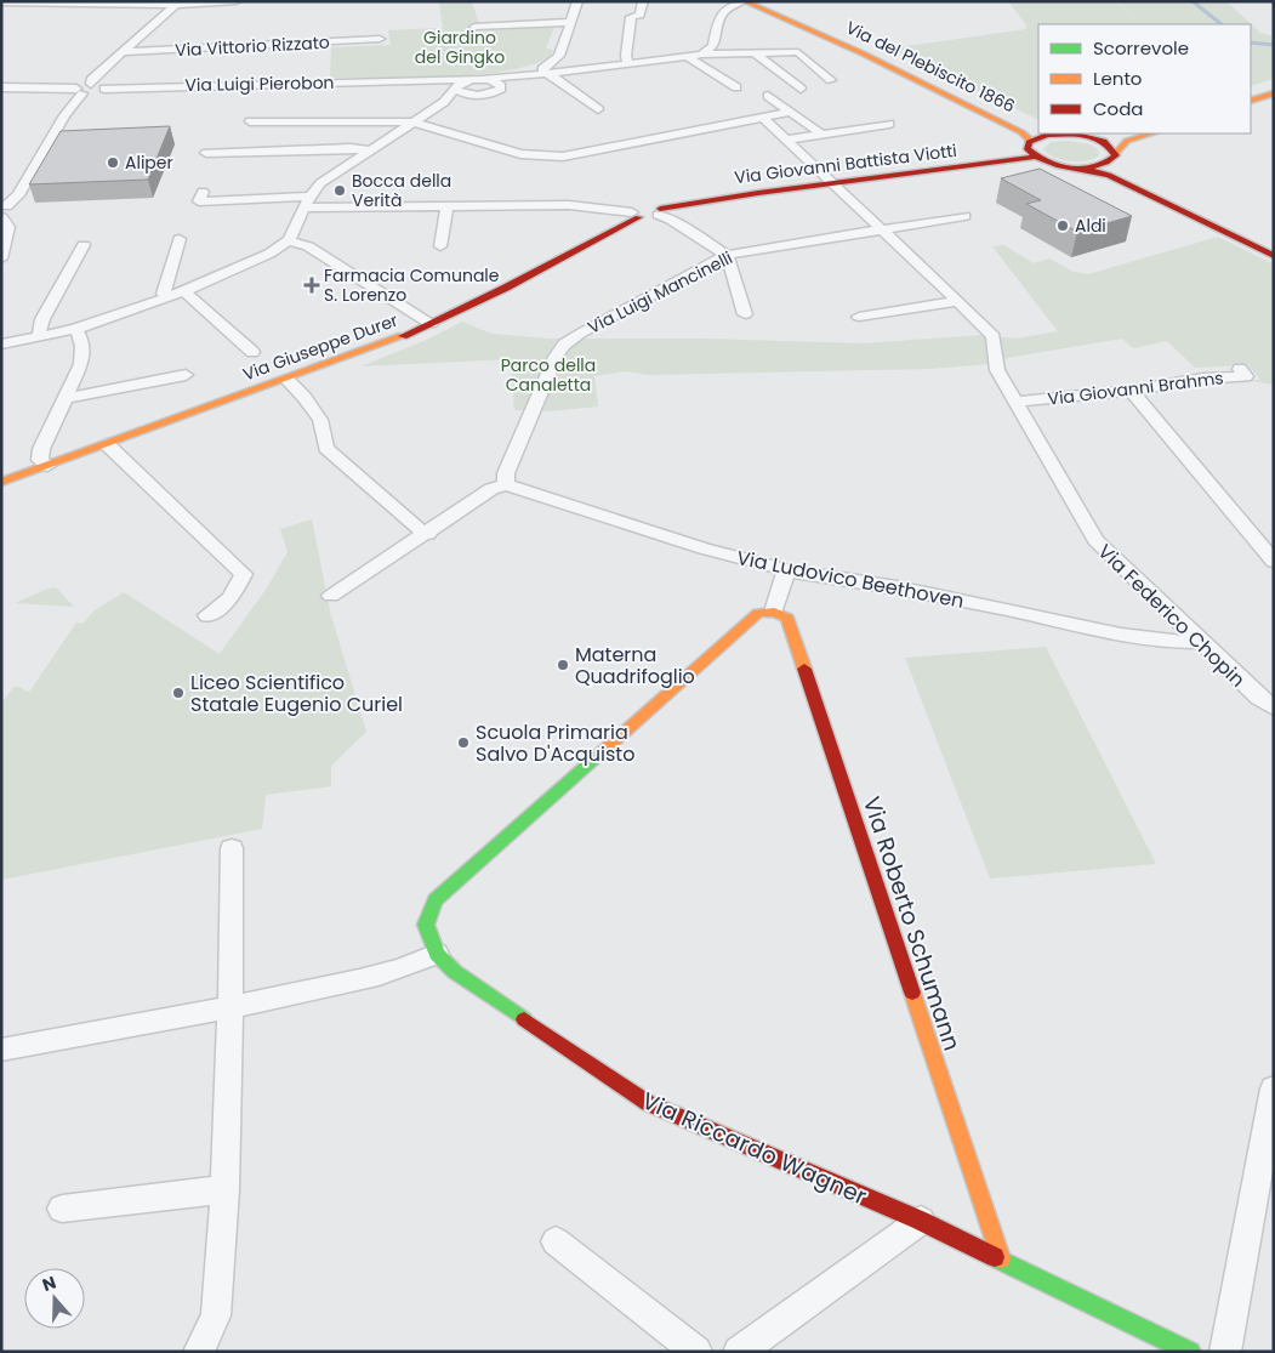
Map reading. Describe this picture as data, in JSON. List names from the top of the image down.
{
  "streets": {
    "street": [
      "Via Vittorio Rizzato",
      "Via del Plebiscito 1866",
      "Via Luigi Pierobon",
      "Via Giovanni Battista Viotti",
      "Via Luigi Mancinelli",
      "Via Giuseppe Durer",
      "Via Giovanni Brahms",
      "Via Ludovico Beethoven",
      "Via Federico Chopin",
      "Via Roberto Schumann",
      "Via Riccardo Wagner"
    ]
  },
  "crossings": [
    ["Via Giovanni Battista Viotti", "Via Giuseppe Durer"],
    ["Via Giovanni Battista Viotti", "Via Federico Chopin"],
    ["Via Luigi Mancinelli", "Via Federico Chopin"],
    ["Via Giovanni Brahms", "Via Federico Chopin"],
    ["Via Ludovico Beethoven", "Via Federico Chopin"],
    ["Via Roberto Schumann", "Via Riccardo Wagner"]
  ],
  "parks": ["Giardino del Gingko", "Parco della Canaletta"],
  "places": {
    "other": [
      "Aliper",
      "Bocca della Verità",
      "Aldi",
      "Materna Quadrifoglio",
      "Liceo Scientifico Statale Eugenio Curiel",
      "Scuola Primaria Salvo D'Acquisto"
    ],
    "health": ["Farmacia Comunale S. Lorenzo"]
  },
  "legend": ["Scorrevole", "Lento", "Coda"],
  "north": "top"
}
